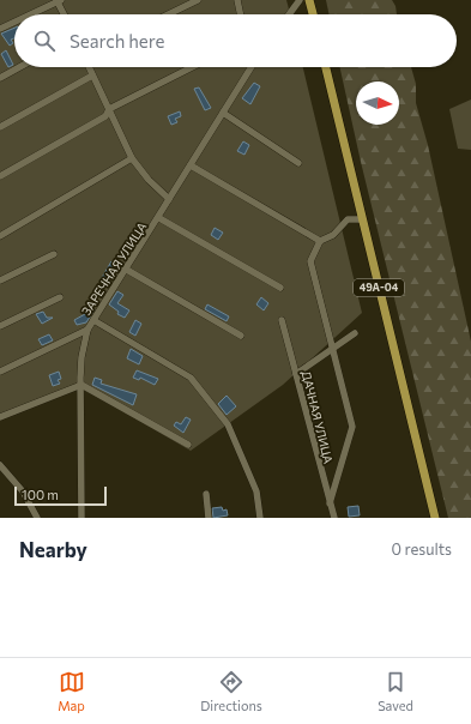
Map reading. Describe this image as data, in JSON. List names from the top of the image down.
{
  "streets": {
    "main road": ["49А-04"],
    "street": ["ЗАРЕЧНАЯ УЛИЦА", "ДАЧНАЯ УЛИЦА"]
  },
  "scale_bar": "100 m",
  "north": "right",
  "page": {
    "search": "Search here",
    "scale": "100 m",
    "heading": ["Nearby", "0 results"],
    "nav": ["Map", "Directions", "Saved"]
  }
}
